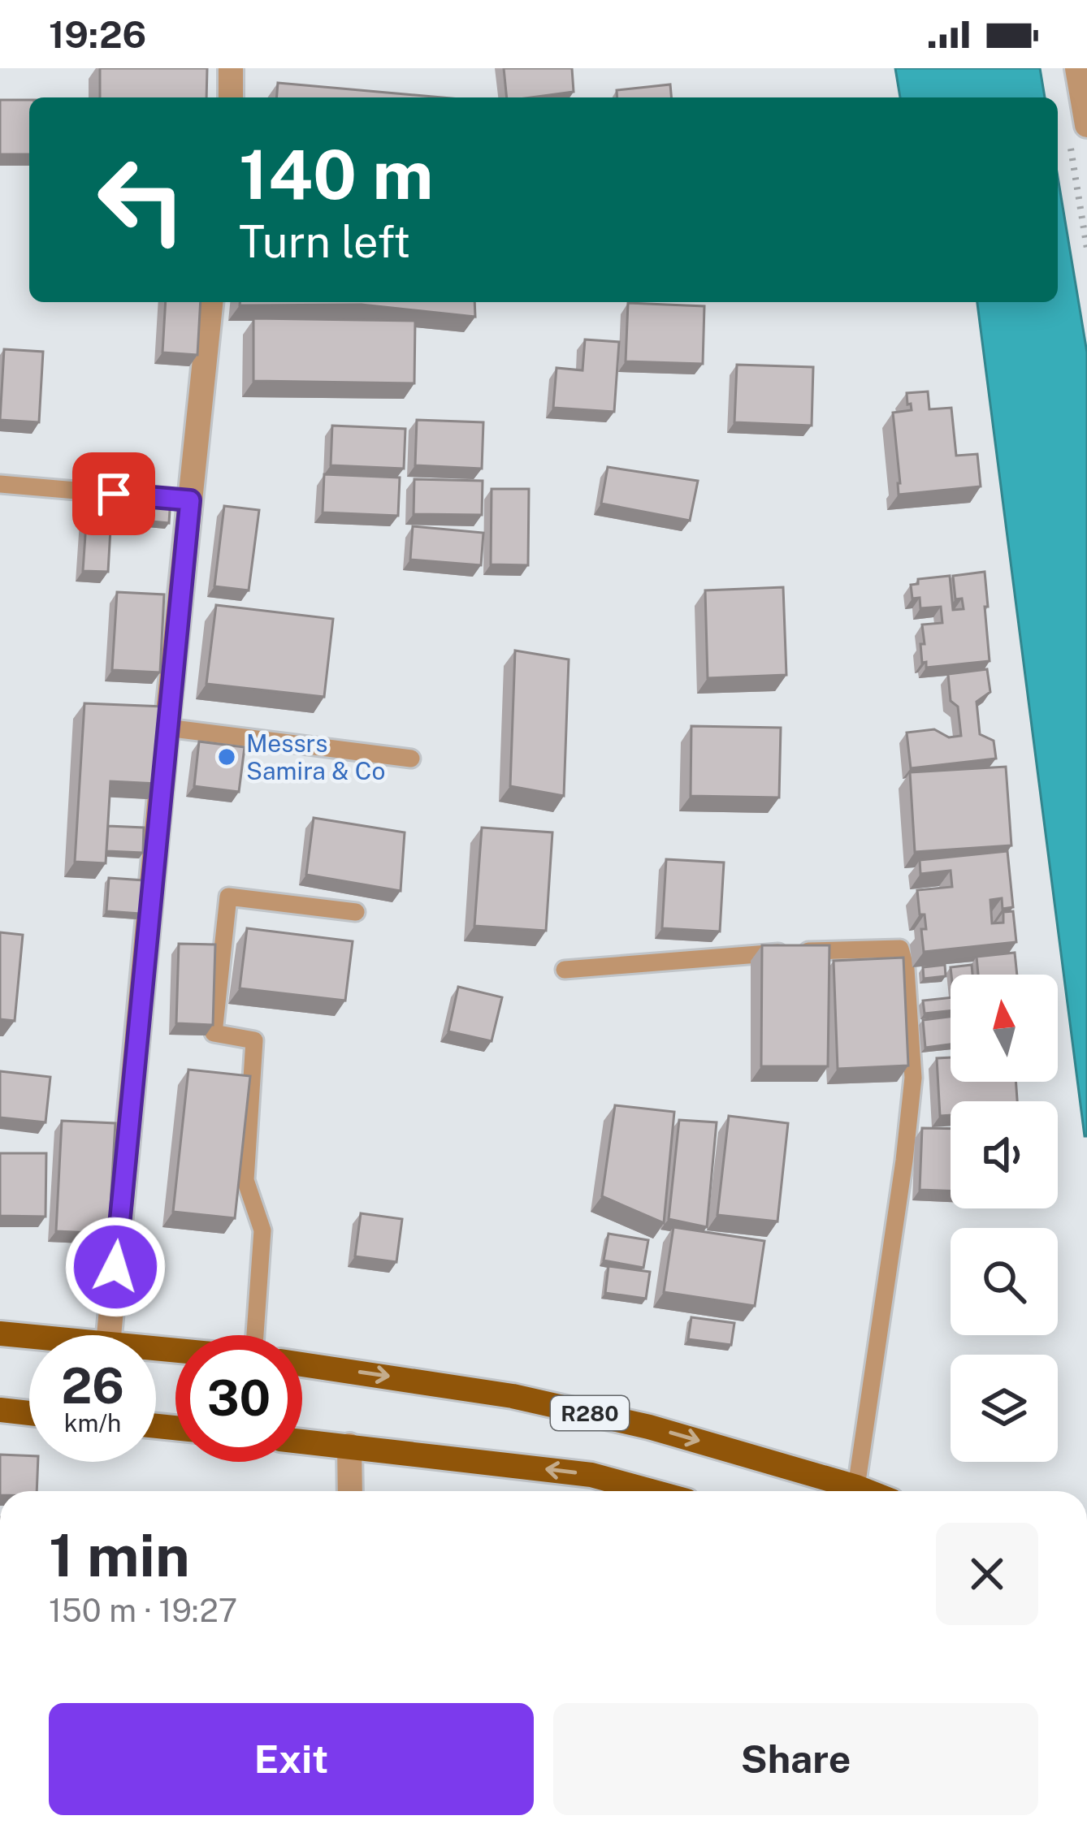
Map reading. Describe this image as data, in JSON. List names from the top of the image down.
{
  "streets": {
    "main road": ["R280"]
  },
  "places": ["Messrs Samira & Co"],
  "north": "top",
  "page": {
    "status": "19:26",
    "turn": ["140 m", "Turn left"],
    "speed": "26 km/h",
    "limit": "30",
    "heading": ["1 min", "150 m · 19:27"],
    "buttons": ["Exit", "Share"]
  }
}
